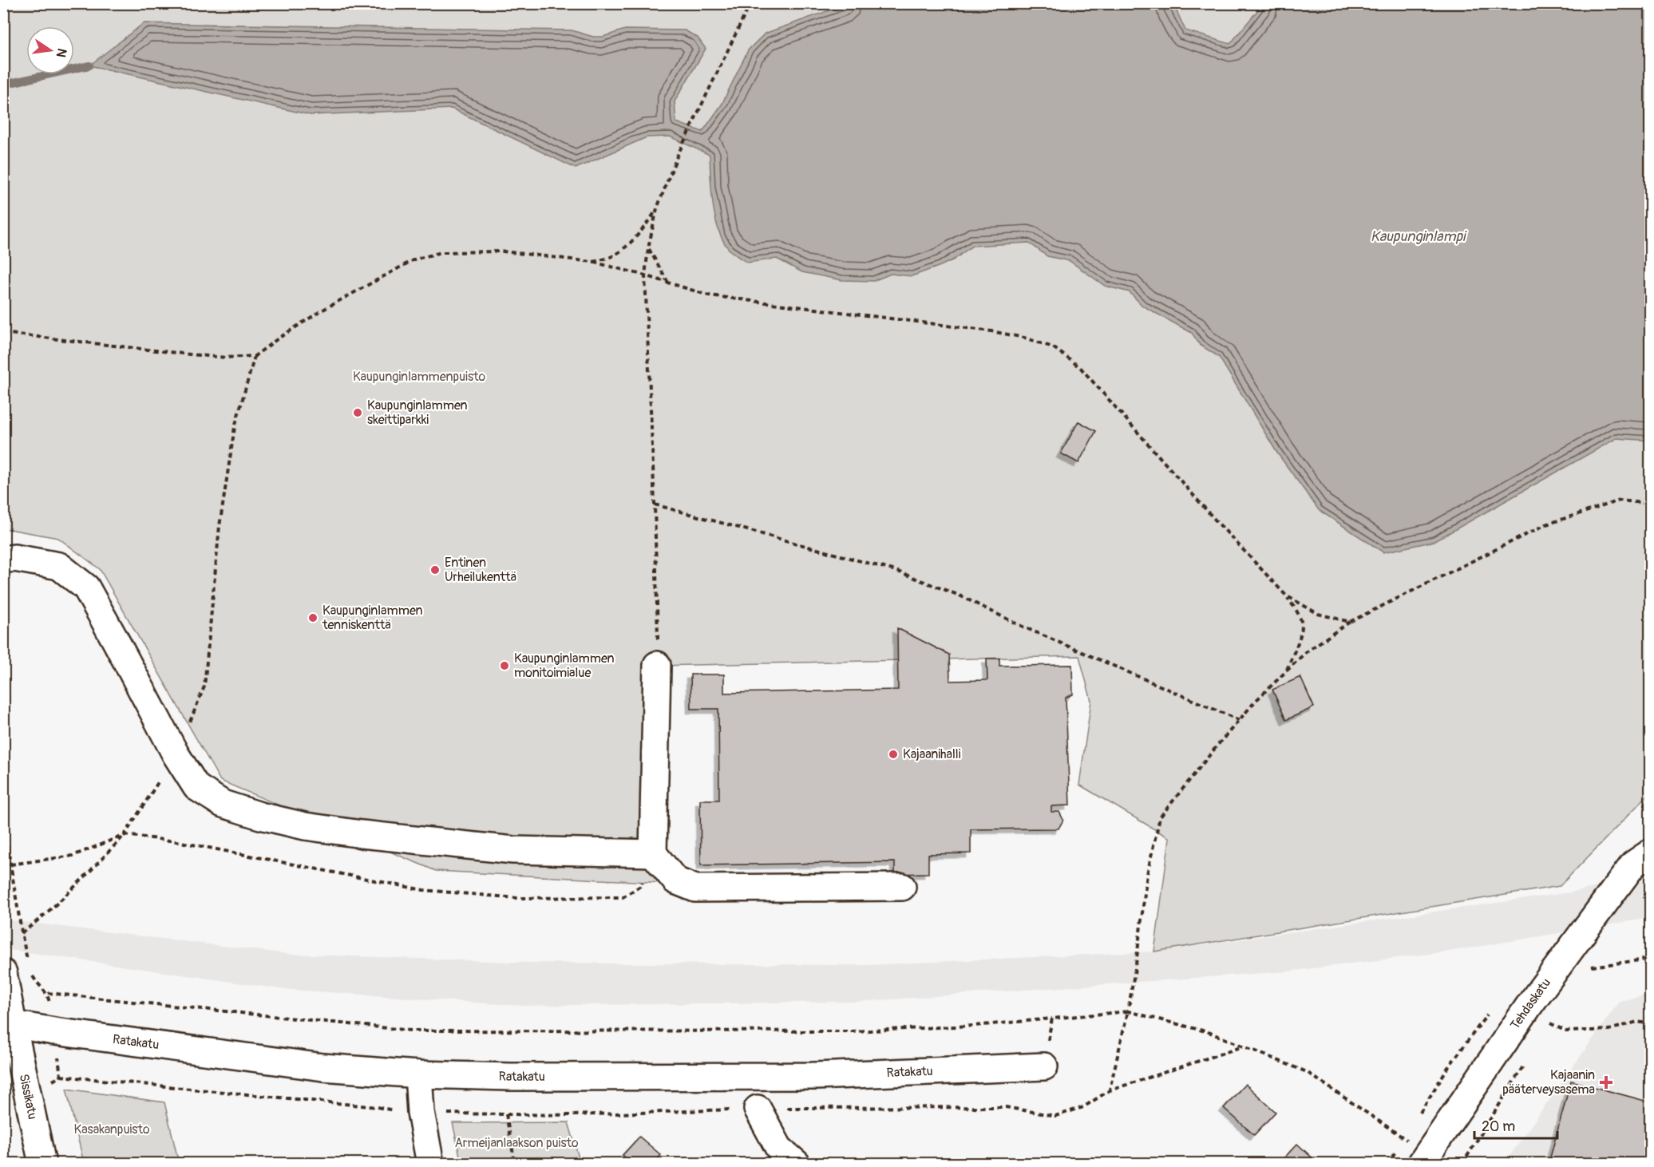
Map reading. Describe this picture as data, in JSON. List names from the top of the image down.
{
  "streets": {
    "street": ["Tehdaskatu", "Ratakatu", "Sissikatu"]
  },
  "crossings": [
    ["Ratakatu", "Sissikatu"]
  ],
  "water": ["Kaupunginlampi"],
  "parks": ["Kaupunginlammenpuisto", "Kasakanpuisto", "Armeijanlaakson puisto"],
  "places": {
    "other": [
      "Kaupunginlammen skeittiparkki",
      "Entinen Urheilukenttä",
      "Kaupunginlammen tenniskenttä",
      "Kaupunginlammen monitoimialue",
      "Kajaanihalli"
    ],
    "health": ["Kajaanin pääterveysasema"]
  },
  "scale_bar": "20 m",
  "north": "right"
}
